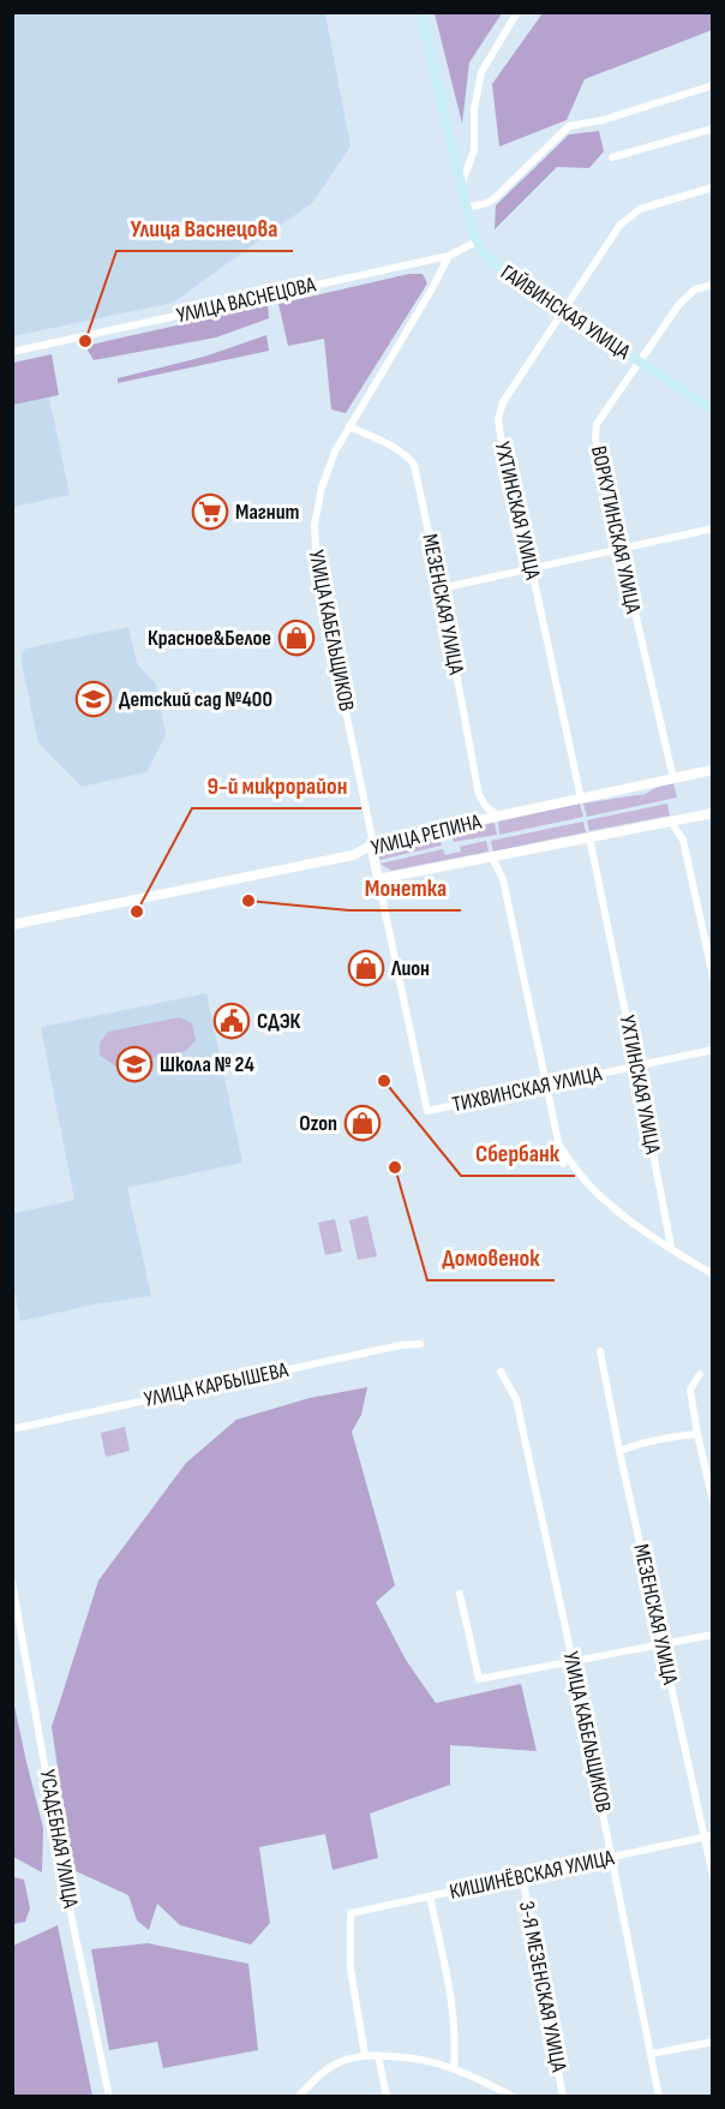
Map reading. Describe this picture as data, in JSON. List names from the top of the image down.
{
  "streets": {
    "main road": ["ГАЙВИНСКАЯ УЛИЦА"],
    "street": [
      "УЛИЦА ВАСНЕЦОВА",
      "УХТИНСКАЯ УЛИЦА",
      "ВОРКУТИНСКАЯ УЛИЦА",
      "МЕЗЕНСКАЯ УЛИЦА",
      "УЛИЦА КАБЕЛЬЩИКОВ",
      "УЛИЦА РЕПИНА",
      "ТИХВИНСКАЯ УЛИЦА",
      "УЛИЦА КАРБЫШЕВА",
      "УСАДЕБНАЯ УЛИЦА",
      "КИШИНЁВСКАЯ УЛИЦА",
      "3-Я МЕЗЕНСКАЯ УЛИЦА"
    ]
  },
  "crossings": [
    ["УЛИЦА ВАСНЕЦОВА", "ГАЙВИНСКАЯ УЛИЦА"],
    ["УЛИЦА ВАСНЕЦОВА", "УЛИЦА КАБЕЛЬЩИКОВ"],
    ["ГАЙВИНСКАЯ УЛИЦА", "УХТИНСКАЯ УЛИЦА"],
    ["ГАЙВИНСКАЯ УЛИЦА", "ВОРКУТИНСКАЯ УЛИЦА"],
    ["УХТИНСКАЯ УЛИЦА", "УЛИЦА РЕПИНА"],
    ["УХТИНСКАЯ УЛИЦА", "ТИХВИНСКАЯ УЛИЦА"],
    ["МЕЗЕНСКАЯ УЛИЦА", "УЛИЦА КАБЕЛЬЩИКОВ"],
    ["МЕЗЕНСКАЯ УЛИЦА", "КИШИНЁВСКАЯ УЛИЦА"],
    ["УЛИЦА КАБЕЛЬЩИКОВ", "УЛИЦА РЕПИНА"],
    ["УЛИЦА КАБЕЛЬЩИКОВ", "ТИХВИНСКАЯ УЛИЦА"],
    ["УЛИЦА КАБЕЛЬЩИКОВ", "КИШИНЁВСКАЯ УЛИЦА"],
    ["КИШИНЁВСКАЯ УЛИЦА", "3-Я МЕЗЕНСКАЯ УЛИЦА"]
  ],
  "places": {
    "other": [
      "Улица Васнецова",
      "Монетка",
      "9-й микрорайон",
      "Сбербанк",
      "Домовенок"
    ],
    "supermarket": ["Магнит"],
    "shop": ["Красное&Белое", "Лион", "Ozon"],
    "school or university": ["Детский сад №400", "Школа № 24"],
    "public building": ["СДЭК"]
  }
}
